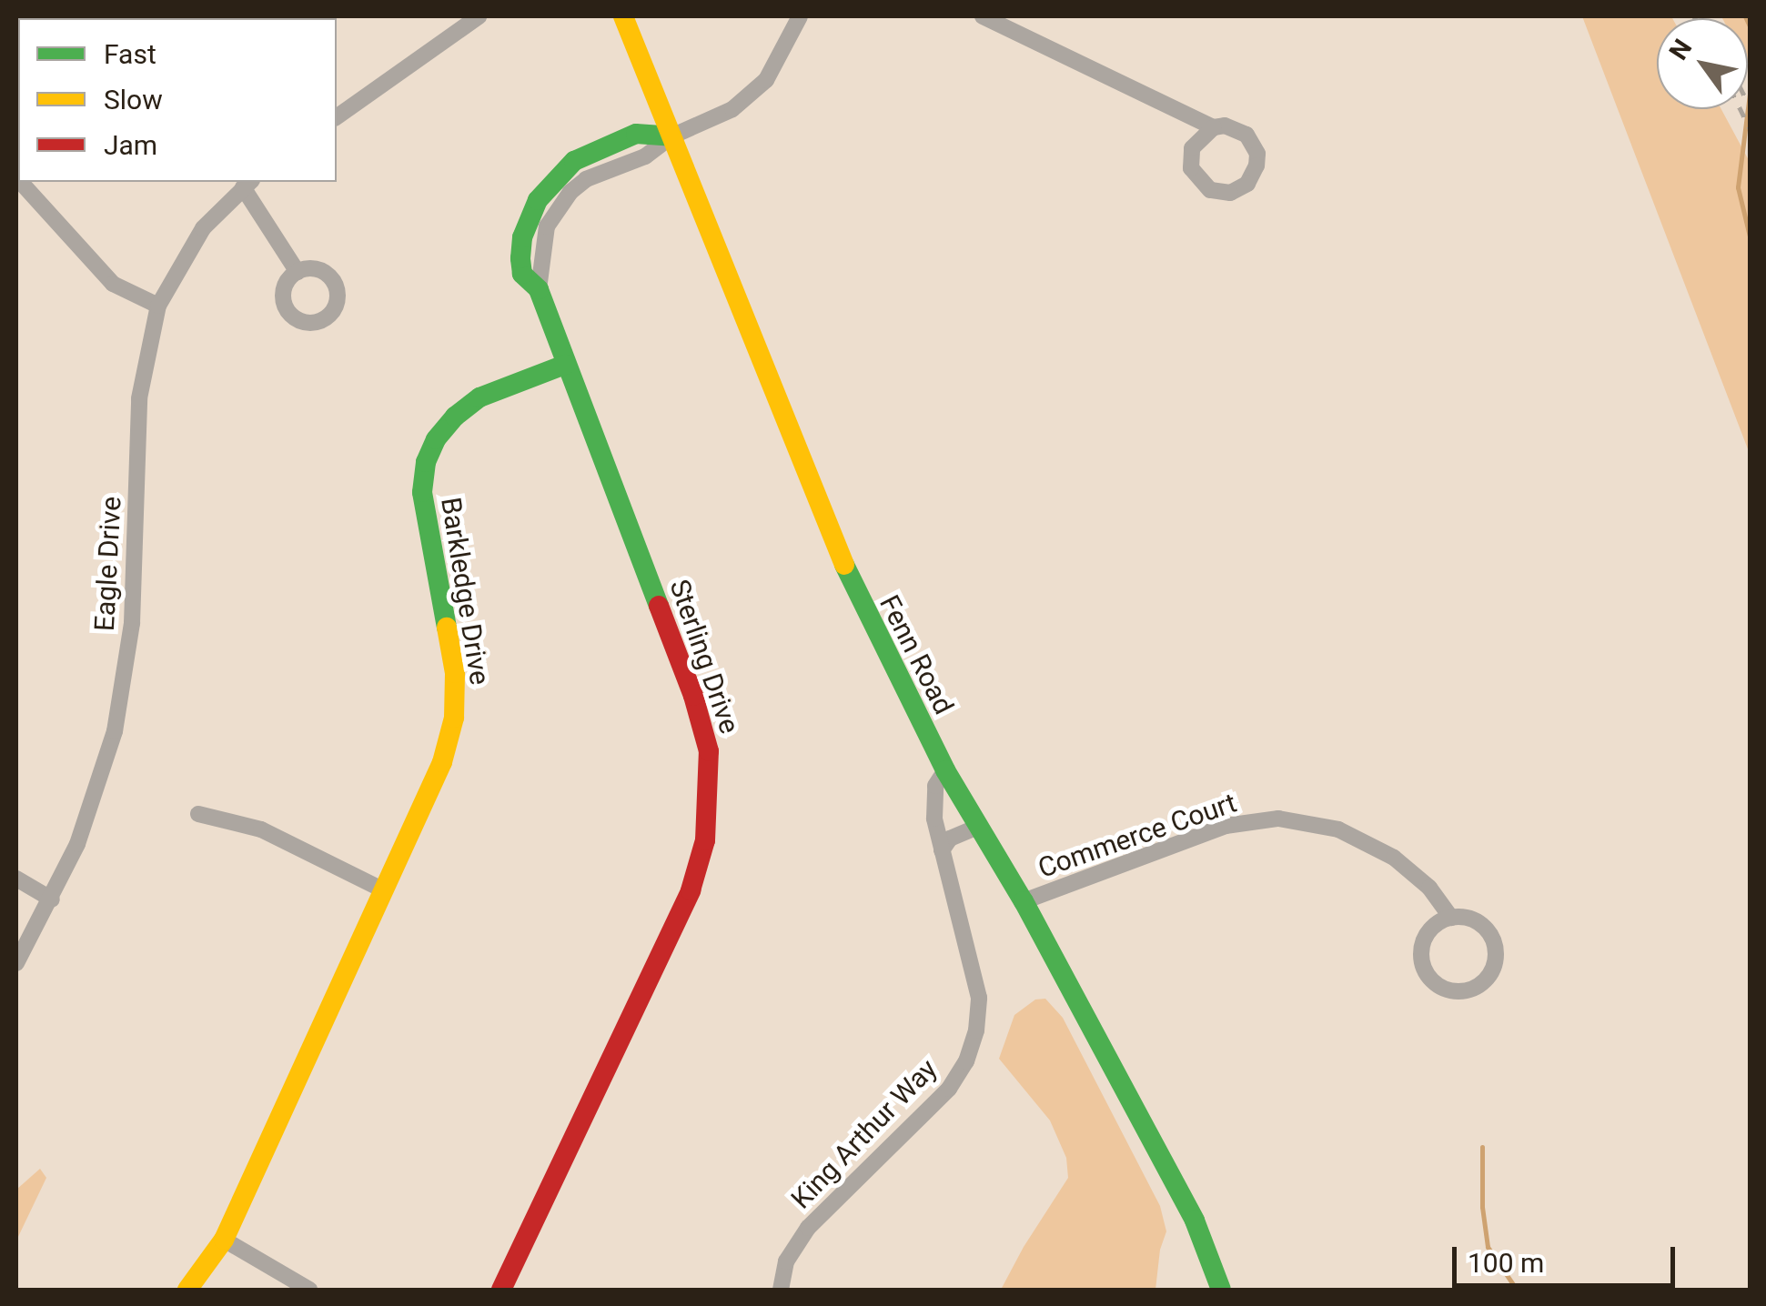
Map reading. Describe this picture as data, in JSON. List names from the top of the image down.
{
  "streets": {
    "street": [
      "Eagle Drive",
      "Barkledge Drive",
      "Fenn Road",
      "Sterling Drive",
      "Commerce Court",
      "King Arthur Way"
    ]
  },
  "crossings": [
    ["Barkledge Drive", "Sterling Drive"],
    ["Fenn Road", "Sterling Drive"],
    ["Fenn Road", "Commerce Court"],
    ["Fenn Road", "King Arthur Way"]
  ],
  "legend": ["Fast", "Slow", "Jam"],
  "scale_bar": "100 m",
  "north": "top left"
}
